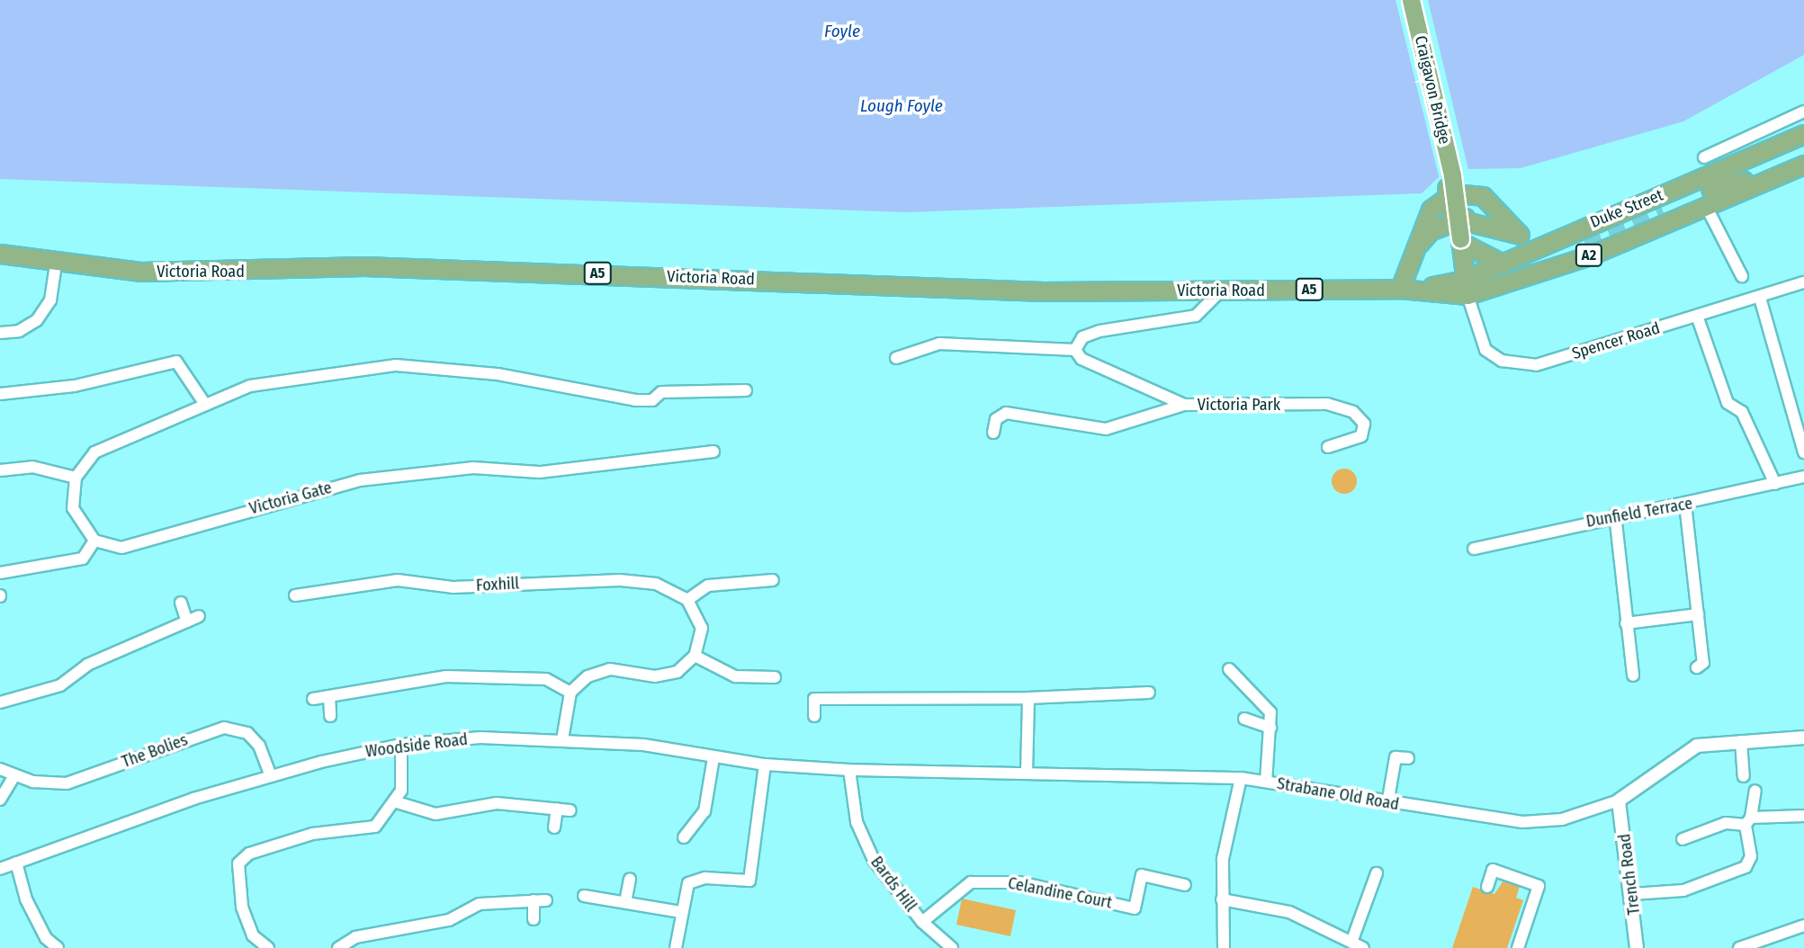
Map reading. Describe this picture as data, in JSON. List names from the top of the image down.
{
  "streets": {
    "highway": [
      "Craigavon Bridge",
      "Duke Street",
      "A2",
      "Victoria Road",
      "A5"
    ],
    "street": [
      "Spencer Road",
      "Victoria Park",
      "Victoria Gate",
      "Dunfield Terrace",
      "Foxhill",
      "Woodside Road",
      "The Bolies",
      "Strabane Old Road",
      "Trench Road",
      "Bards Hill",
      "Celandine Court"
    ]
  },
  "crossings": [
    ["Craigavon Bridge", "Duke Street"],
    ["Craigavon Bridge", "Victoria Road"],
    ["Craigavon Bridge", "Spencer Road"],
    ["Duke Street", "Victoria Road"],
    ["Duke Street", "Spencer Road"],
    ["Victoria Road", "Spencer Road"],
    ["Woodside Road", "The Bolies"],
    ["Woodside Road", "Strabane Old Road"],
    ["Woodside Road", "Bards Hill"],
    ["Strabane Old Road", "Trench Road"],
    ["Strabane Old Road", "Bards Hill"],
    ["Bards Hill", "Celandine Court"]
  ],
  "water": ["Foyle", "Lough Foyle"]
}
